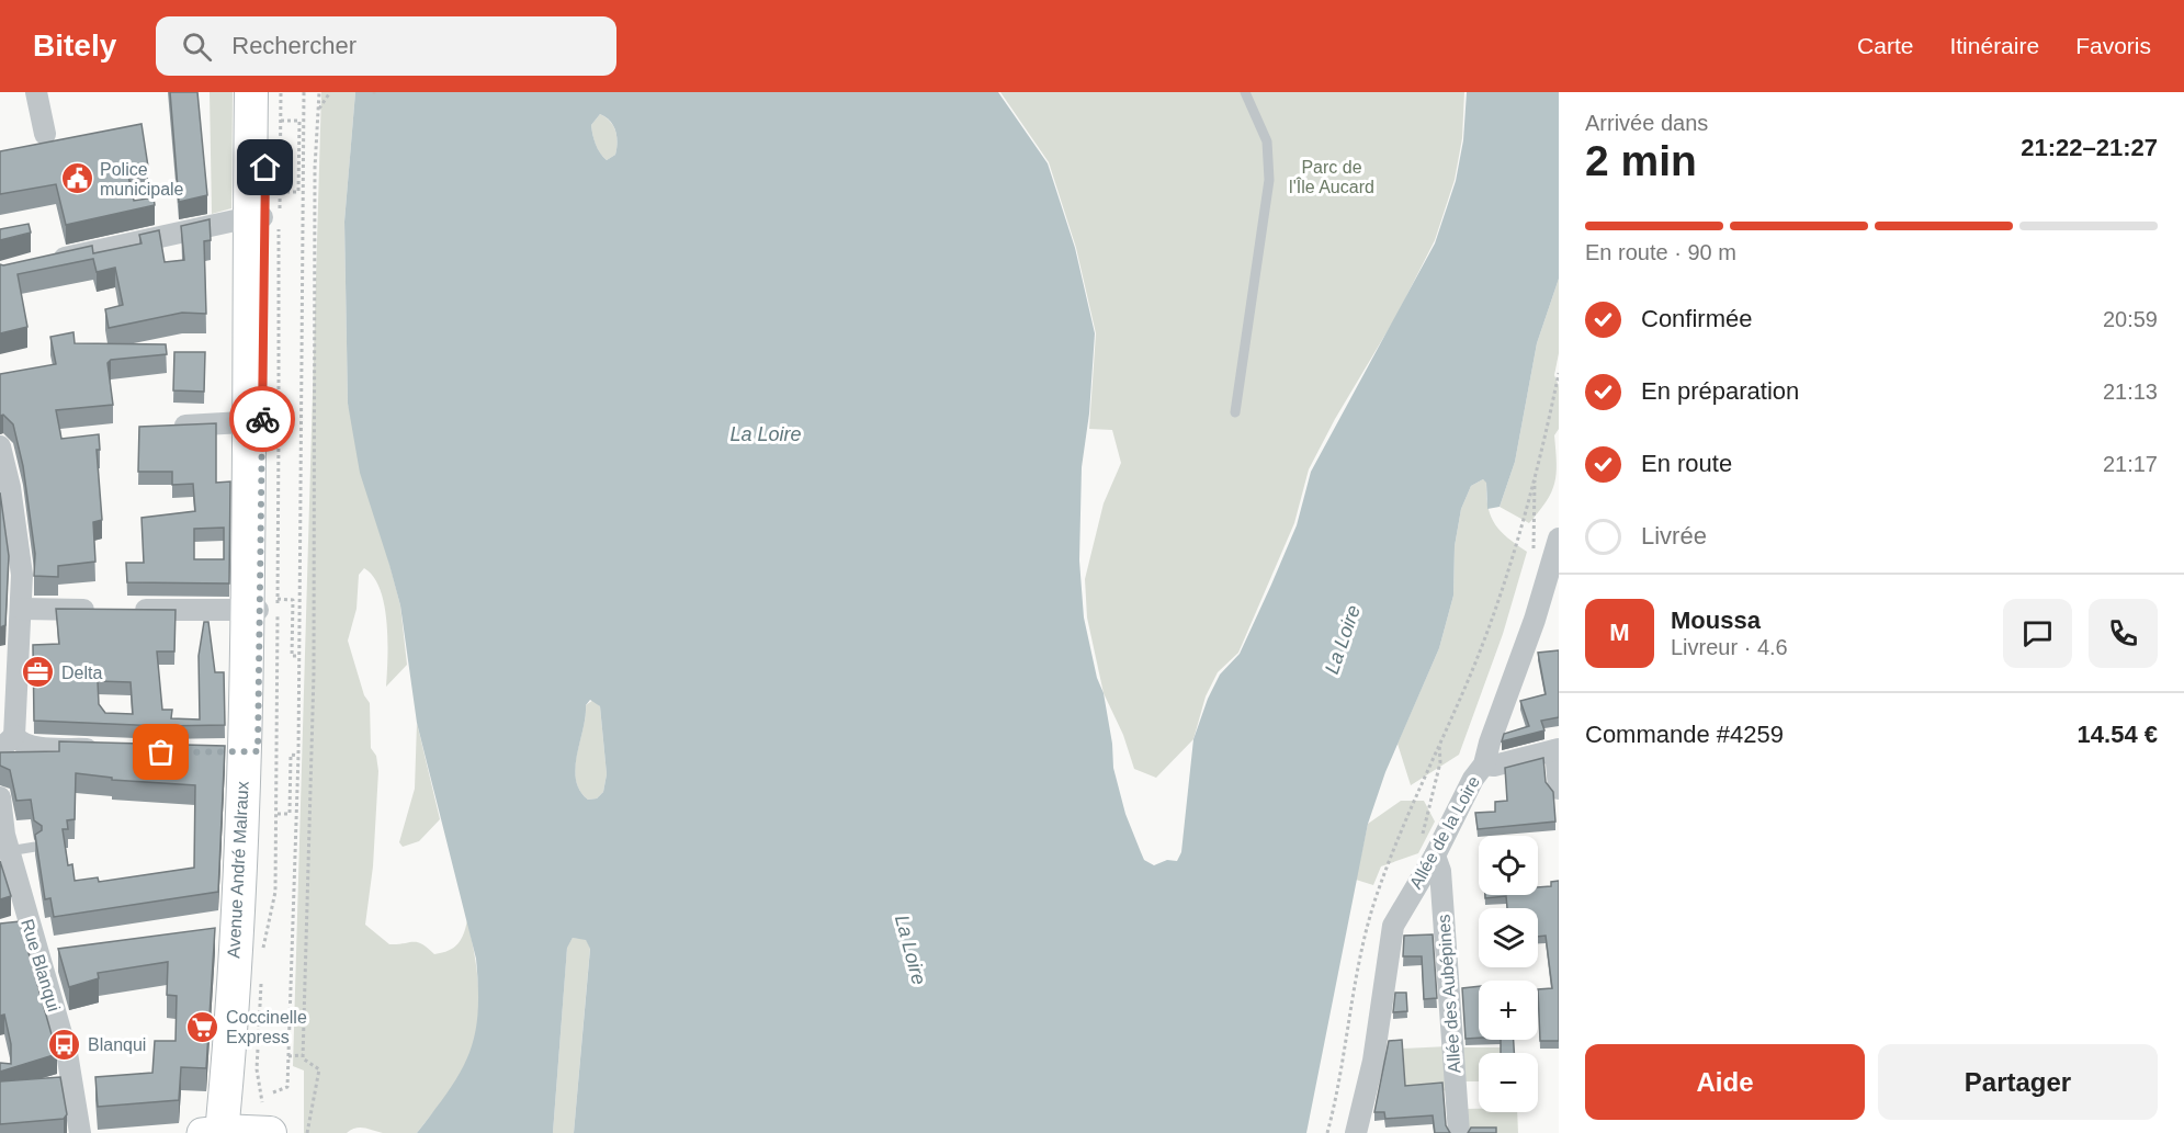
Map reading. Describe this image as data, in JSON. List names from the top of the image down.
{
  "streets": {
    "main road": ["Avenue André Malraux"],
    "street": ["Allée de la Loire", "Rue Blanqui", "Allée des Aubépines"]
  },
  "crossings": [
    ["Allée de la Loire", "Allée des Aubépines"]
  ],
  "water": ["La Loire"],
  "parks": ["Parc de l'Île Aucard"],
  "places": {
    "public building": ["Police municipale"],
    "office": ["Delta"],
    "supermarket": ["Coccinelle Express"],
    "bus stop": ["Blanqui"]
  },
  "page": {
    "header": "Bitely",
    "search": "Rechercher",
    "nav": ["Carte", "Itinéraire", "Favoris"],
    "heading": ["2 min", "Arrivée dans", "21:22–21:27"],
    "panel": [
      "Moussa",
      "Livreur · 4.6",
      "Commande #4259",
      "14.54 €"
    ],
    "bar": "En route · 90 m",
    "list": [
      ["Confirmée", "20:59"],
      ["En préparation", "21:13"],
      ["En route", "21:17"],
      "Livrée"
    ],
    "round": "M",
    "map_buttons": ["+", "−"],
    "buttons": ["Aide", "Partager"]
  }
}
